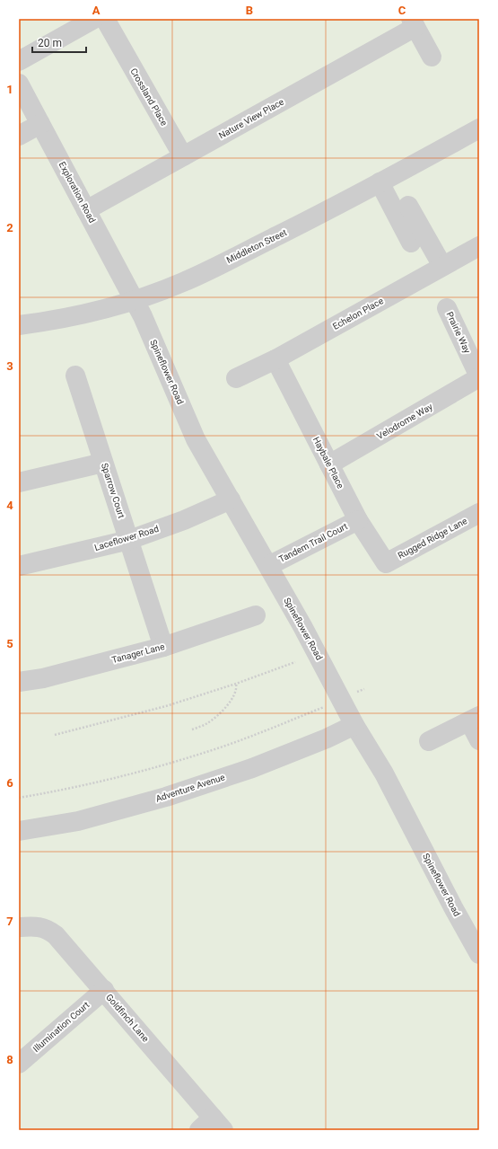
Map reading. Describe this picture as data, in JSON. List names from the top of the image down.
{
  "streets": {
    "street": [
      "Crossland Place",
      "Nature View Place",
      "Exploration Road",
      "Middleton Street",
      "Echelon Place",
      "Prairie Way",
      "Spineflower Road",
      "Velodrome Way",
      "Haybale Place",
      "Sparrow Court",
      "Laceflower Road",
      "Rugged Ridge Lane",
      "Tandem Trail Court",
      "Tanager Lane",
      "Adventure Avenue",
      "Goldfinch Lane",
      "Illumination Court"
    ]
  },
  "crossings": [
    ["Crossland Place", "Nature View Place"],
    ["Nature View Place", "Exploration Road"],
    ["Exploration Road", "Middleton Street"],
    ["Exploration Road", "Spineflower Road"],
    ["Middleton Street", "Spineflower Road"],
    ["Echelon Place", "Haybale Place"],
    ["Prairie Way", "Velodrome Way"],
    ["Spineflower Road", "Laceflower Road"],
    ["Spineflower Road", "Tandem Trail Court"],
    ["Spineflower Road", "Adventure Avenue"],
    ["Velodrome Way", "Haybale Place"],
    ["Haybale Place", "Rugged Ridge Lane"],
    ["Haybale Place", "Tandem Trail Court"],
    ["Sparrow Court", "Laceflower Road"],
    ["Sparrow Court", "Tanager Lane"],
    ["Goldfinch Lane", "Illumination Court"]
  ],
  "scale_bar": "20 m",
  "grid": {
    "columns": ["A", "B", "C"],
    "rows": [
      "1",
      "2",
      "3",
      "4",
      "5",
      "6",
      "7",
      "8"
    ]
  }
}
